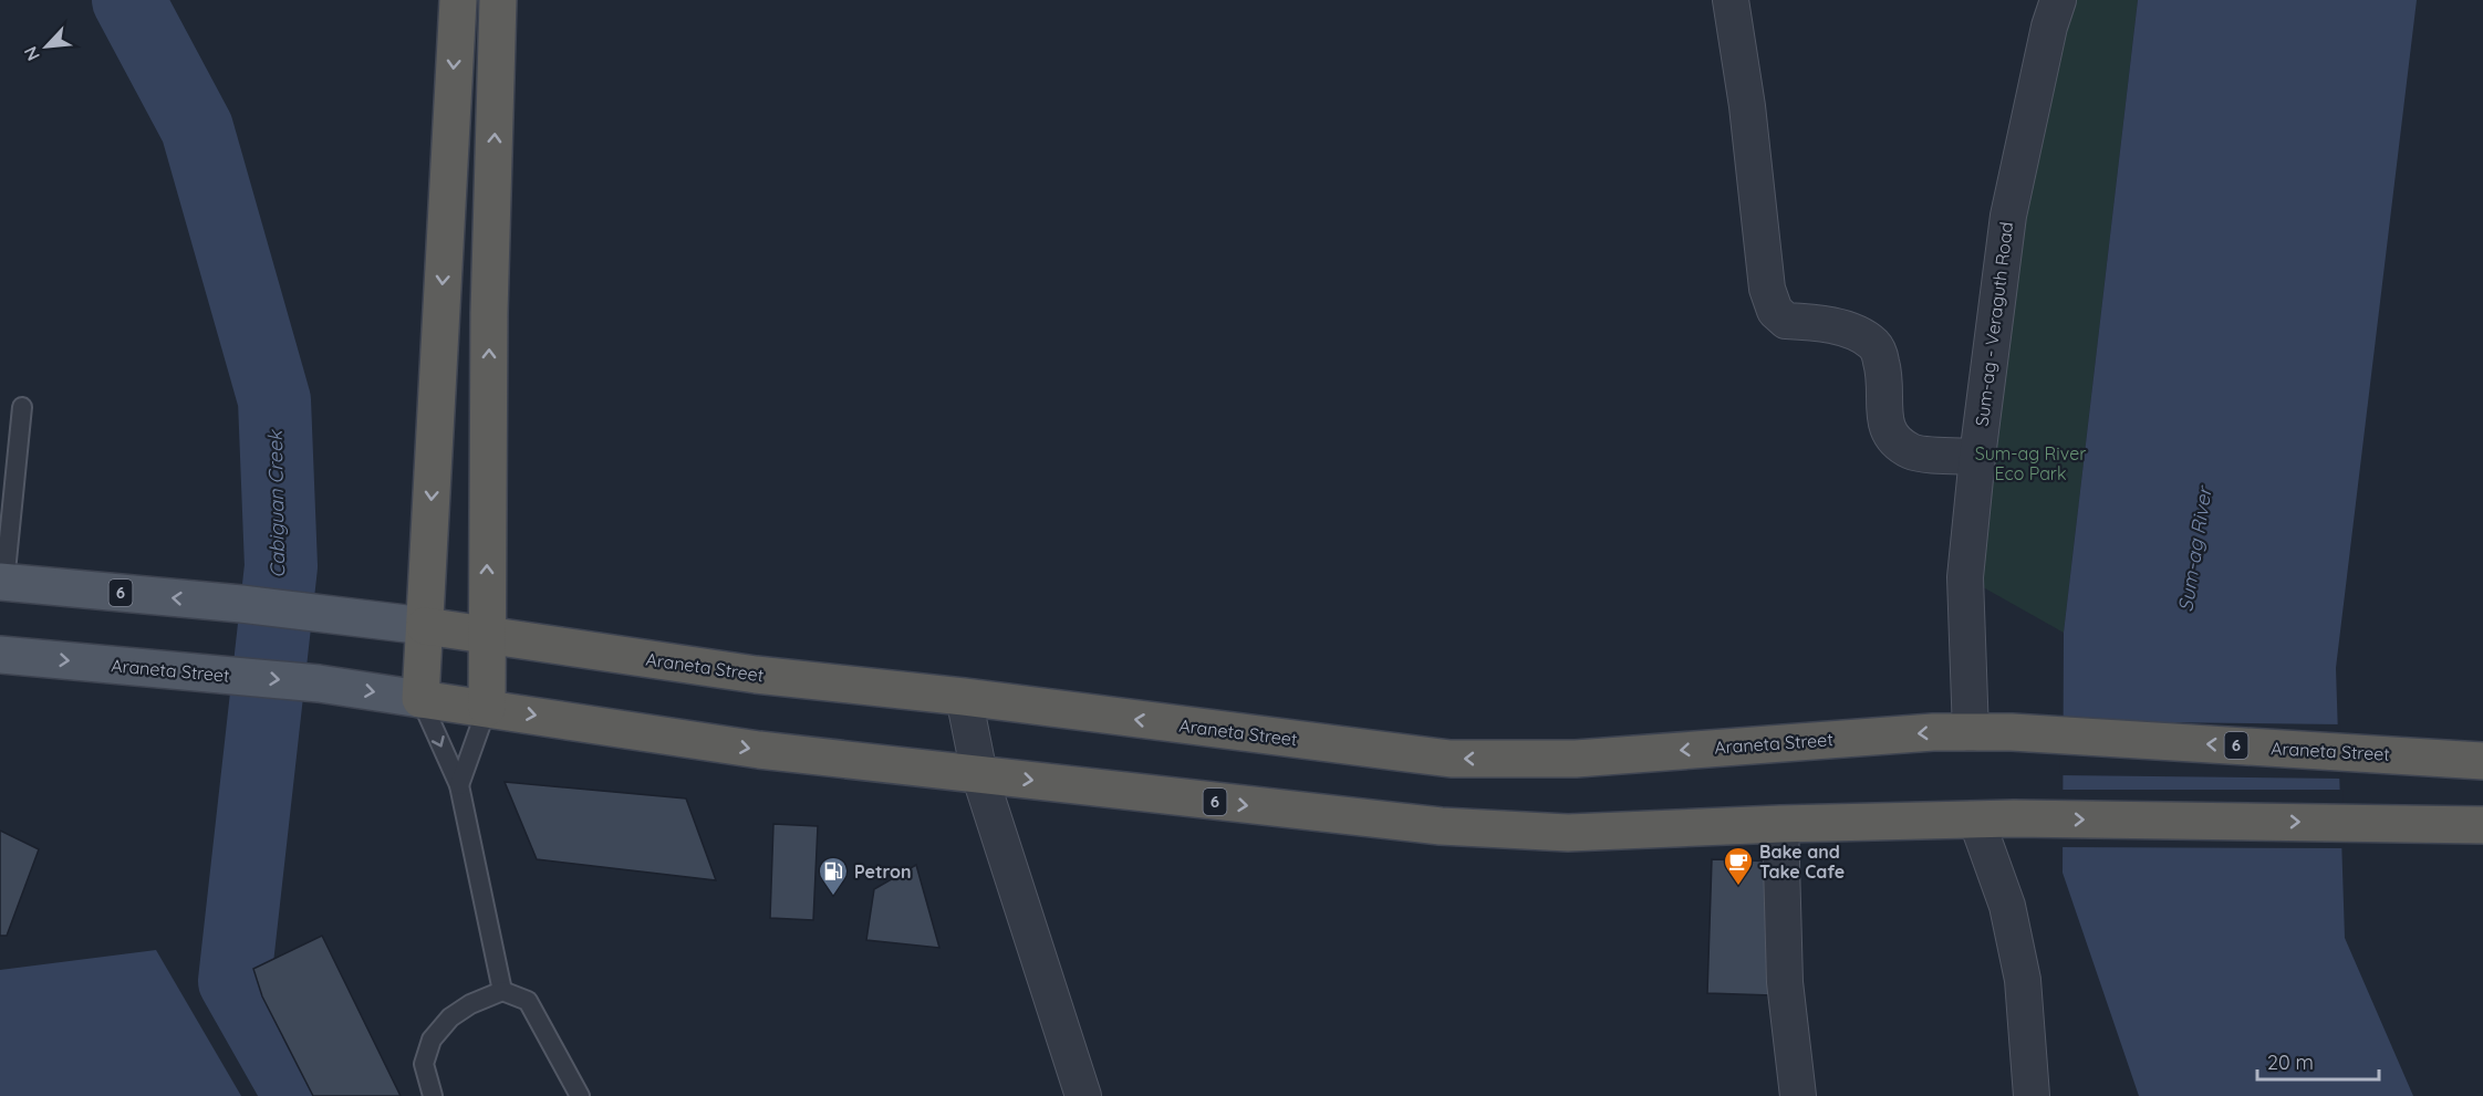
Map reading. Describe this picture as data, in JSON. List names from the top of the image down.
{
  "streets": {
    "highway": ["6", "Araneta Street"],
    "street": ["Sum-ag - Veraguth Road"]
  },
  "crossings": [
    ["Sum-ag - Veraguth Road", "Araneta Street"]
  ],
  "water": ["Cabiguan Creek", "Sum-ag River"],
  "parks": ["Sum-ag River Eco Park"],
  "places": {
    "cafe": ["Bake and Take Cafe"],
    "fuel station": ["Petron"]
  },
  "scale_bar": "20 m",
  "north": "bottom left"
}
